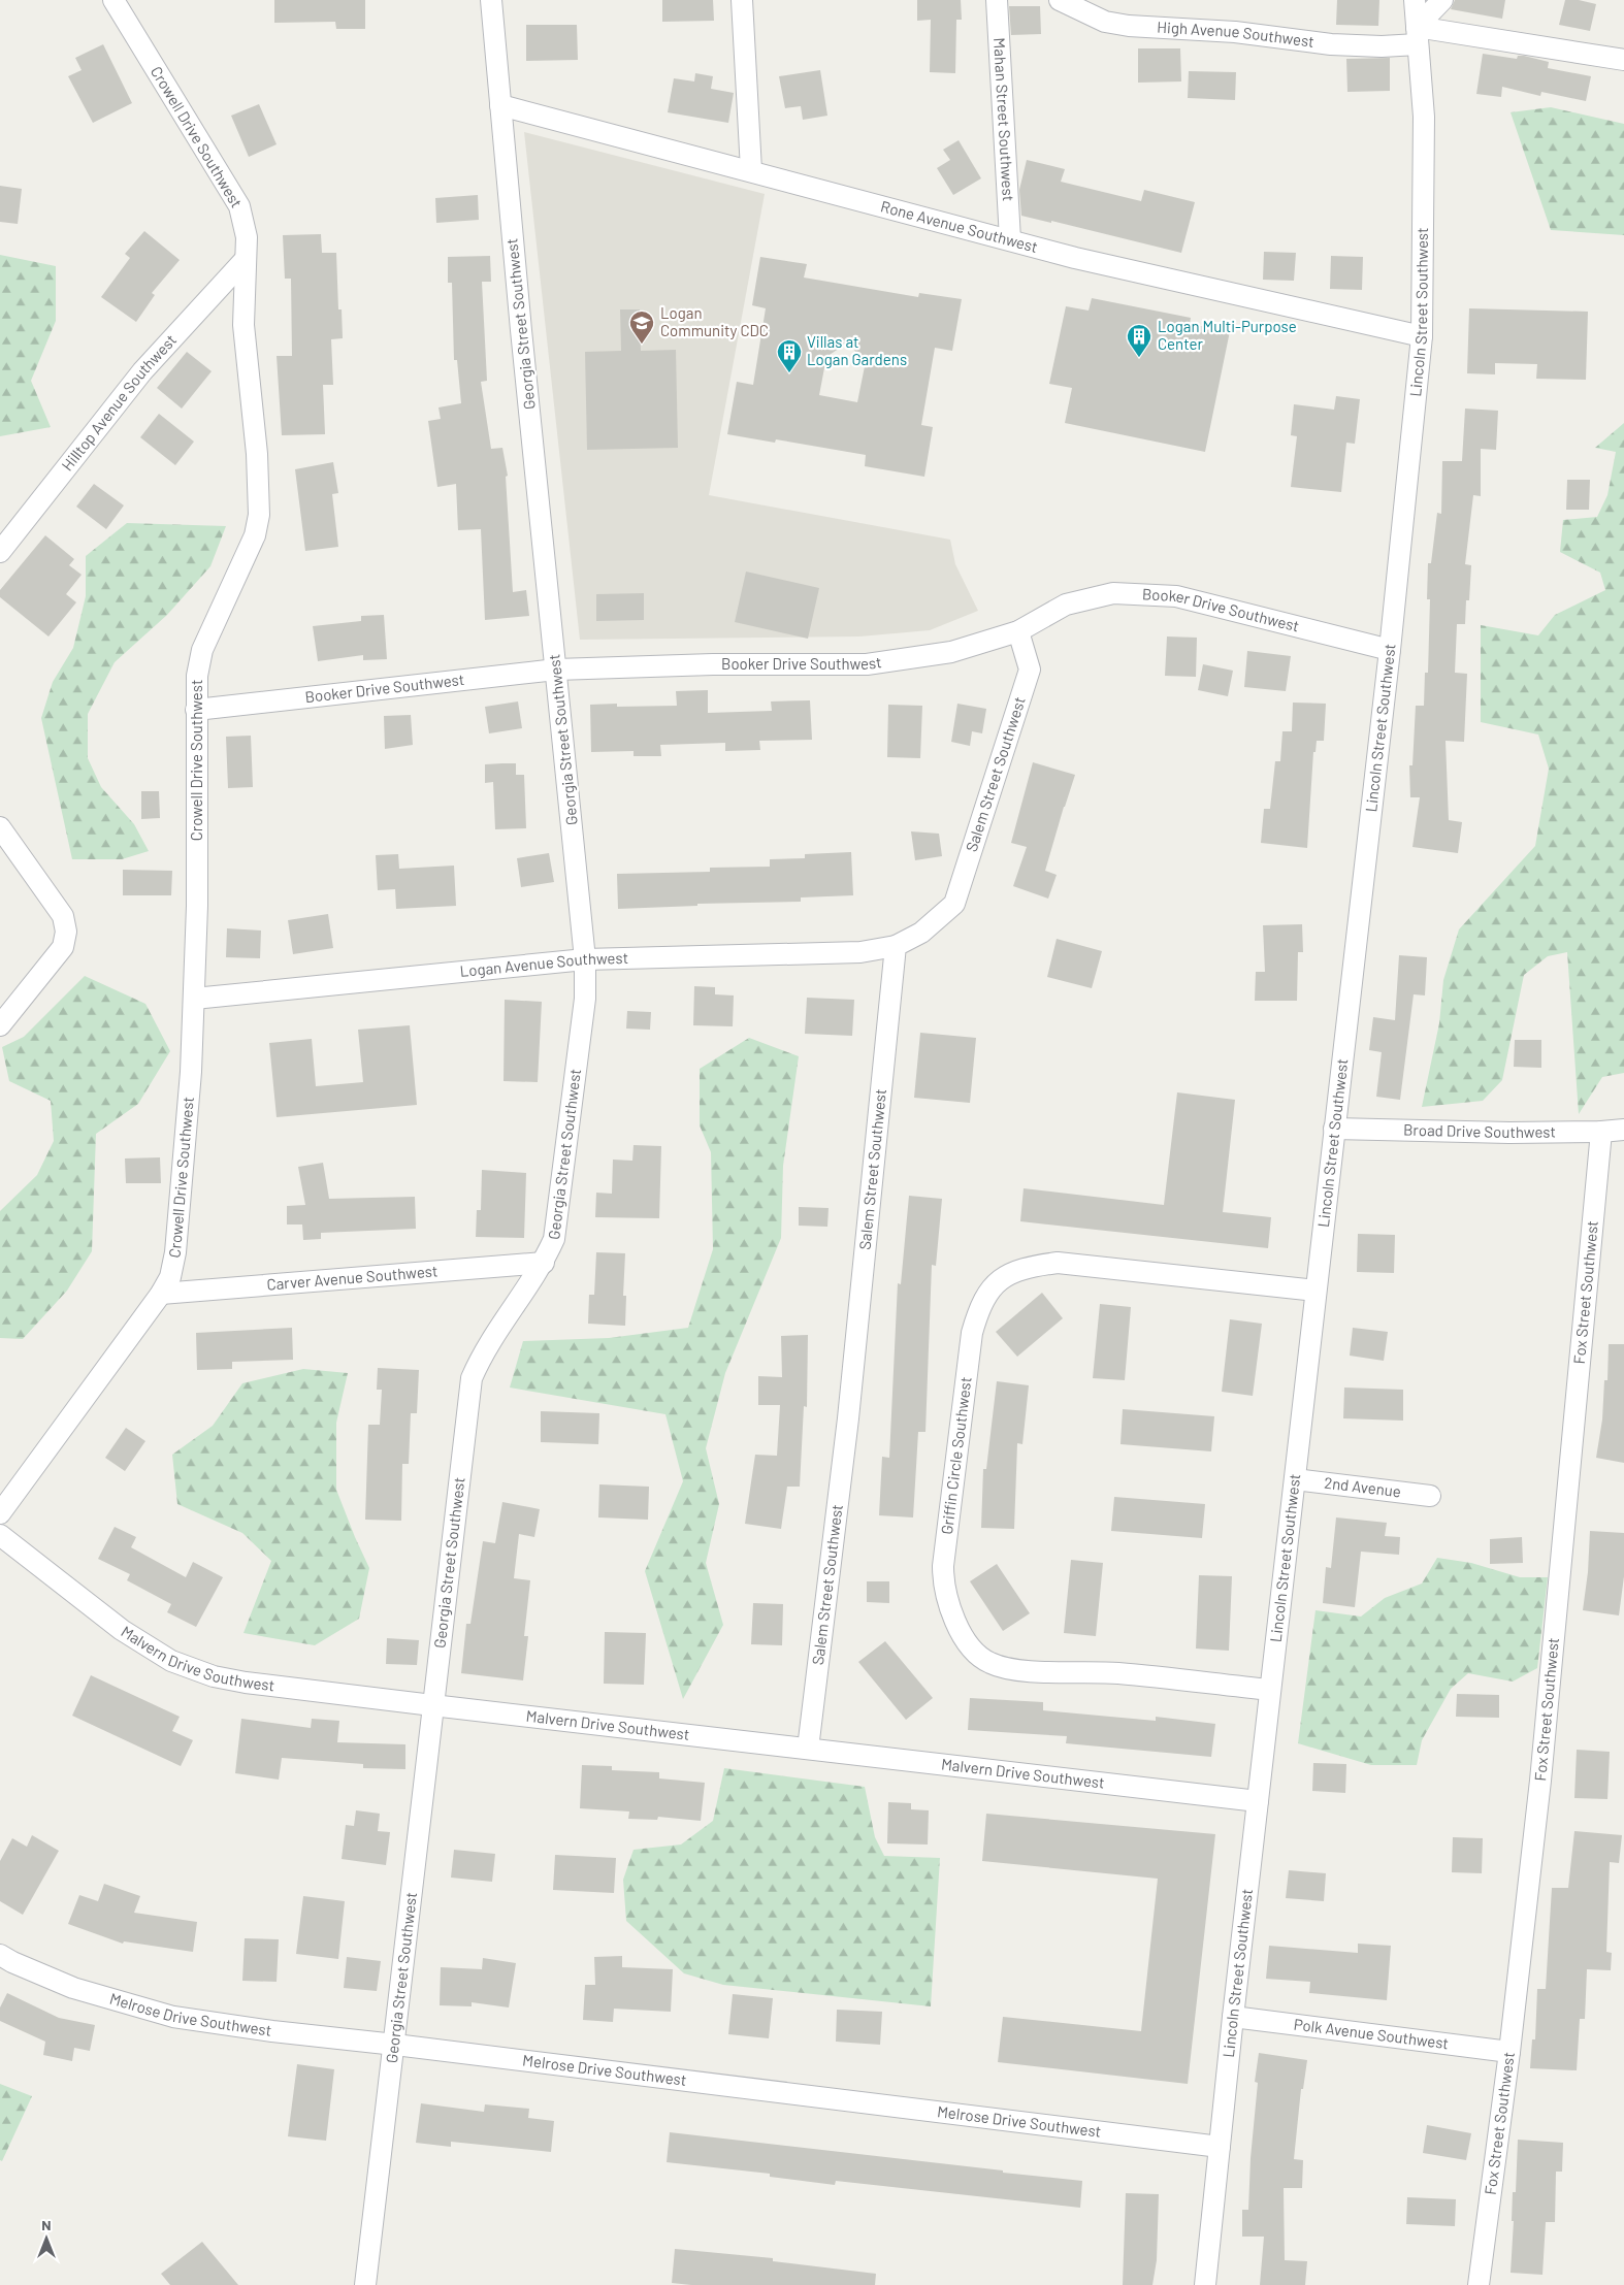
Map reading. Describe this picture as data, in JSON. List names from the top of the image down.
{
  "streets": {
    "street": [
      "High Avenue Southwest",
      "Mahan Street Southwest",
      "Crowell Drive Southwest",
      "Rone Avenue Southwest",
      "Lincoln Street Southwest",
      "Georgia Street Southwest",
      "Hilltop Avenue Southwest",
      "Booker Drive Southwest",
      "Salem Street Southwest",
      "Logan Avenue Southwest",
      "Broad Drive Southwest",
      "Carver Avenue Southwest",
      "Fox Street Southwest",
      "Griffin Circle Southwest",
      "2nd Avenue",
      "Malvern Drive Southwest",
      "Melrose Drive Southwest",
      "Polk Avenue Southwest"
    ]
  },
  "crossings": [
    ["High Avenue Southwest", "Lincoln Street Southwest"],
    ["Mahan Street Southwest", "Rone Avenue Southwest"],
    ["Crowell Drive Southwest", "Hilltop Avenue Southwest"],
    ["Crowell Drive Southwest", "Booker Drive Southwest"],
    ["Crowell Drive Southwest", "Logan Avenue Southwest"],
    ["Crowell Drive Southwest", "Carver Avenue Southwest"],
    ["Rone Avenue Southwest", "Lincoln Street Southwest"],
    ["Rone Avenue Southwest", "Georgia Street Southwest"],
    ["Lincoln Street Southwest", "Booker Drive Southwest"],
    ["Lincoln Street Southwest", "Broad Drive Southwest"],
    ["Lincoln Street Southwest", "Griffin Circle Southwest"],
    ["Lincoln Street Southwest", "2nd Avenue"],
    ["Lincoln Street Southwest", "Malvern Drive Southwest"],
    ["Lincoln Street Southwest", "Melrose Drive Southwest"],
    ["Lincoln Street Southwest", "Polk Avenue Southwest"],
    ["Georgia Street Southwest", "Booker Drive Southwest"],
    ["Georgia Street Southwest", "Logan Avenue Southwest"],
    ["Georgia Street Southwest", "Carver Avenue Southwest"],
    ["Georgia Street Southwest", "Malvern Drive Southwest"],
    ["Georgia Street Southwest", "Melrose Drive Southwest"],
    ["Booker Drive Southwest", "Salem Street Southwest"],
    ["Salem Street Southwest", "Logan Avenue Southwest"],
    ["Salem Street Southwest", "Malvern Drive Southwest"],
    ["Broad Drive Southwest", "Fox Street Southwest"],
    ["Fox Street Southwest", "Polk Avenue Southwest"]
  ],
  "places": {
    "school or university": ["Logan Community CDC"],
    "building": ["Logan Multi-Purpose Center", "Villas at Logan Gardens"]
  },
  "north": "top"
}
